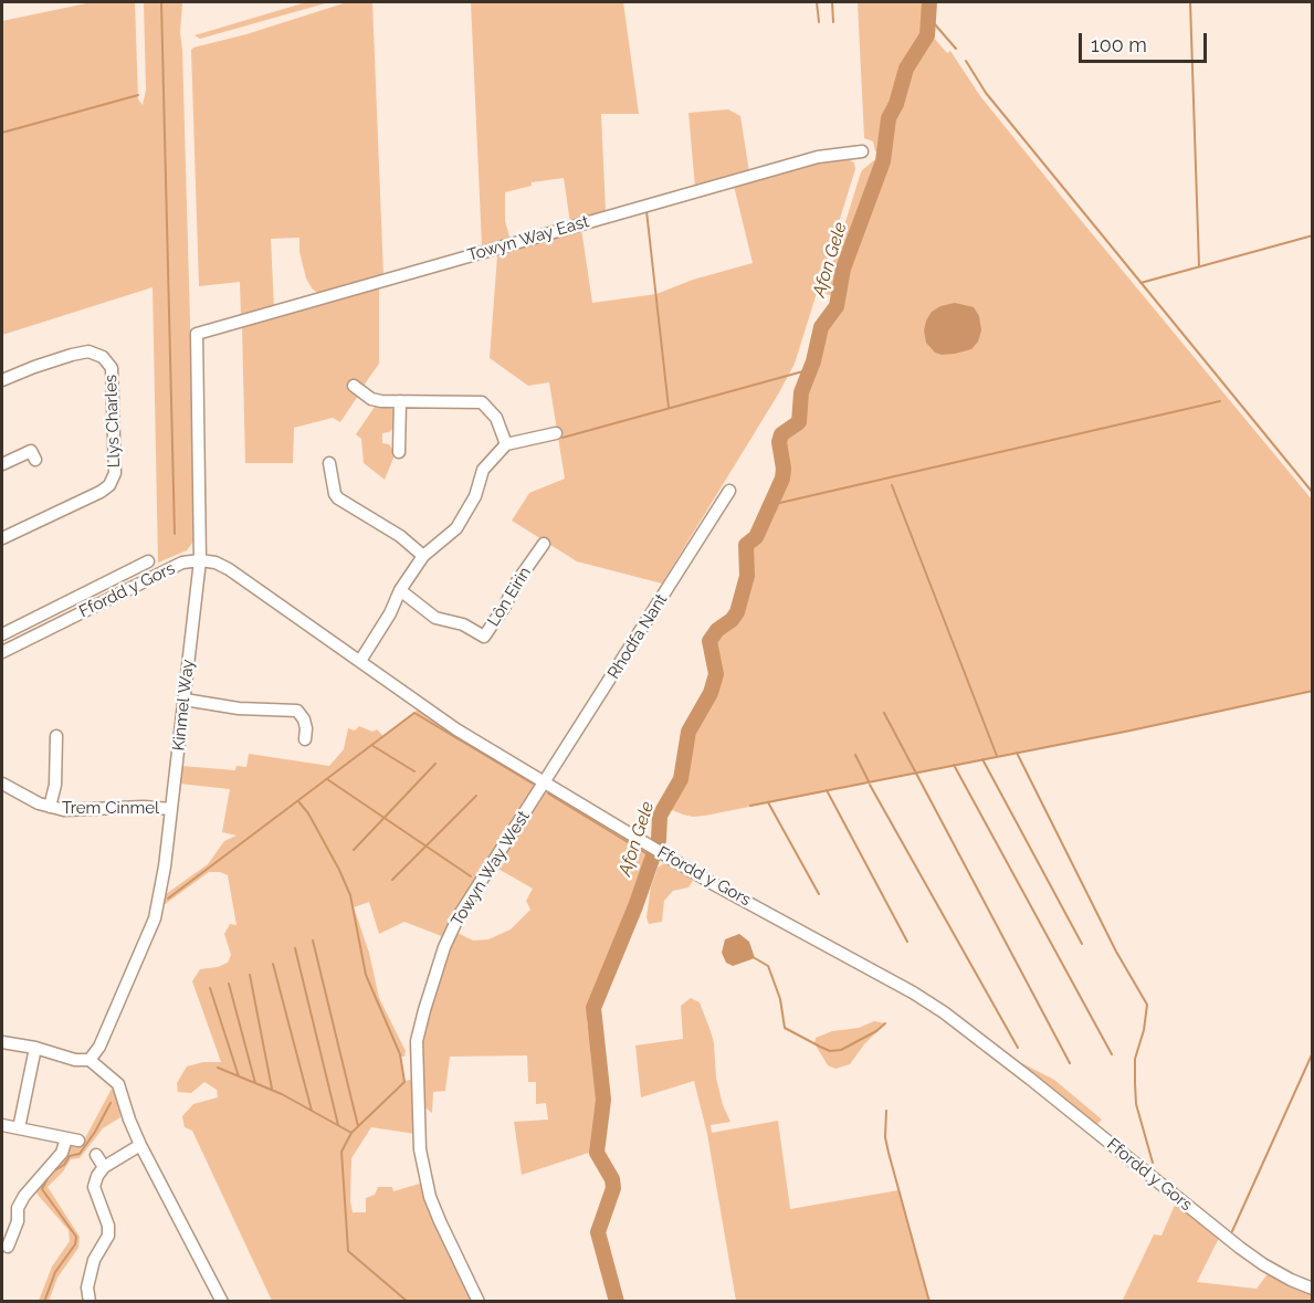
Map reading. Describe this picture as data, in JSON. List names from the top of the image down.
{
  "streets": {
    "street": [
      "Towyn Way East",
      "Llys Charles",
      "Ffordd y Gors",
      "Lôn Eirin",
      "Rhodfa Nant",
      "Kinmel Way",
      "Trem Cinmel",
      "Towyn Way West"
    ]
  },
  "crossings": [
    ["Towyn Way East", "Kinmel Way"],
    ["Ffordd y Gors", "Rhodfa Nant"],
    ["Ffordd y Gors", "Kinmel Way"],
    ["Ffordd y Gors", "Towyn Way West"],
    ["Rhodfa Nant", "Towyn Way West"],
    ["Kinmel Way", "Trem Cinmel"]
  ],
  "water": ["Afon Gele"],
  "scale_bar": "100 m"
}
